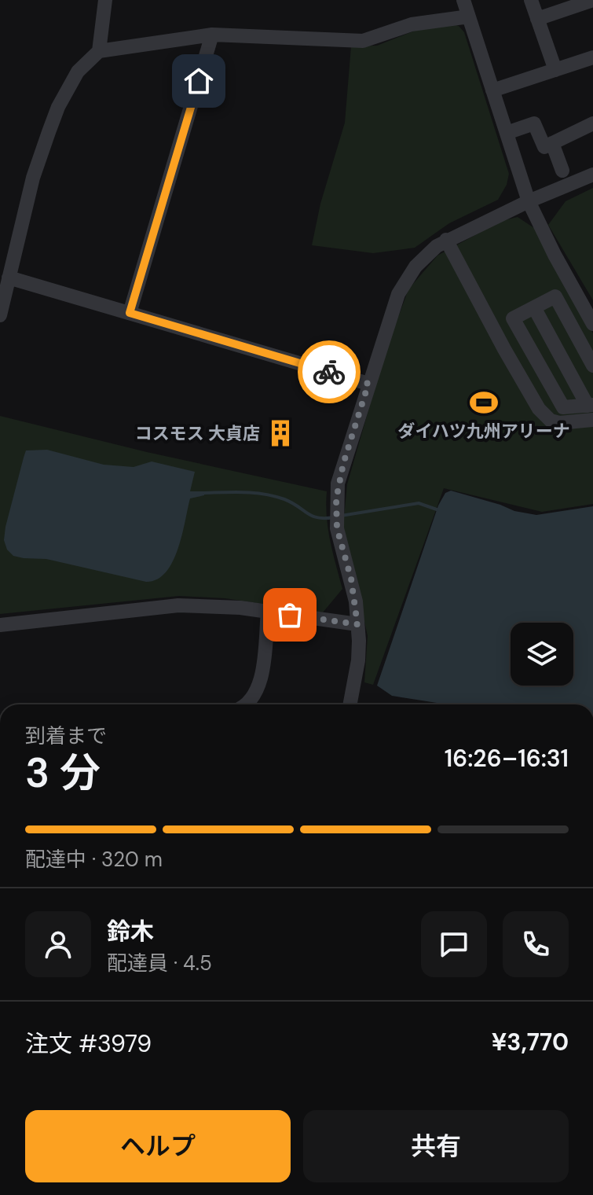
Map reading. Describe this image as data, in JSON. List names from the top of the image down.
{
  "places": {
    "sports": ["ダイハツ九州アリーナ"],
    "building": ["コスモス 大貞店"]
  },
  "page": {
    "heading": ["3 分", "到着まで", "16:26–16:31"],
    "panel": [
      "鈴木",
      "配達員 · 4.5",
      "注文 #3979",
      "¥3,770"
    ],
    "bar": "配達中 · 320 m",
    "buttons": ["ヘルプ", "共有"]
  }
}
